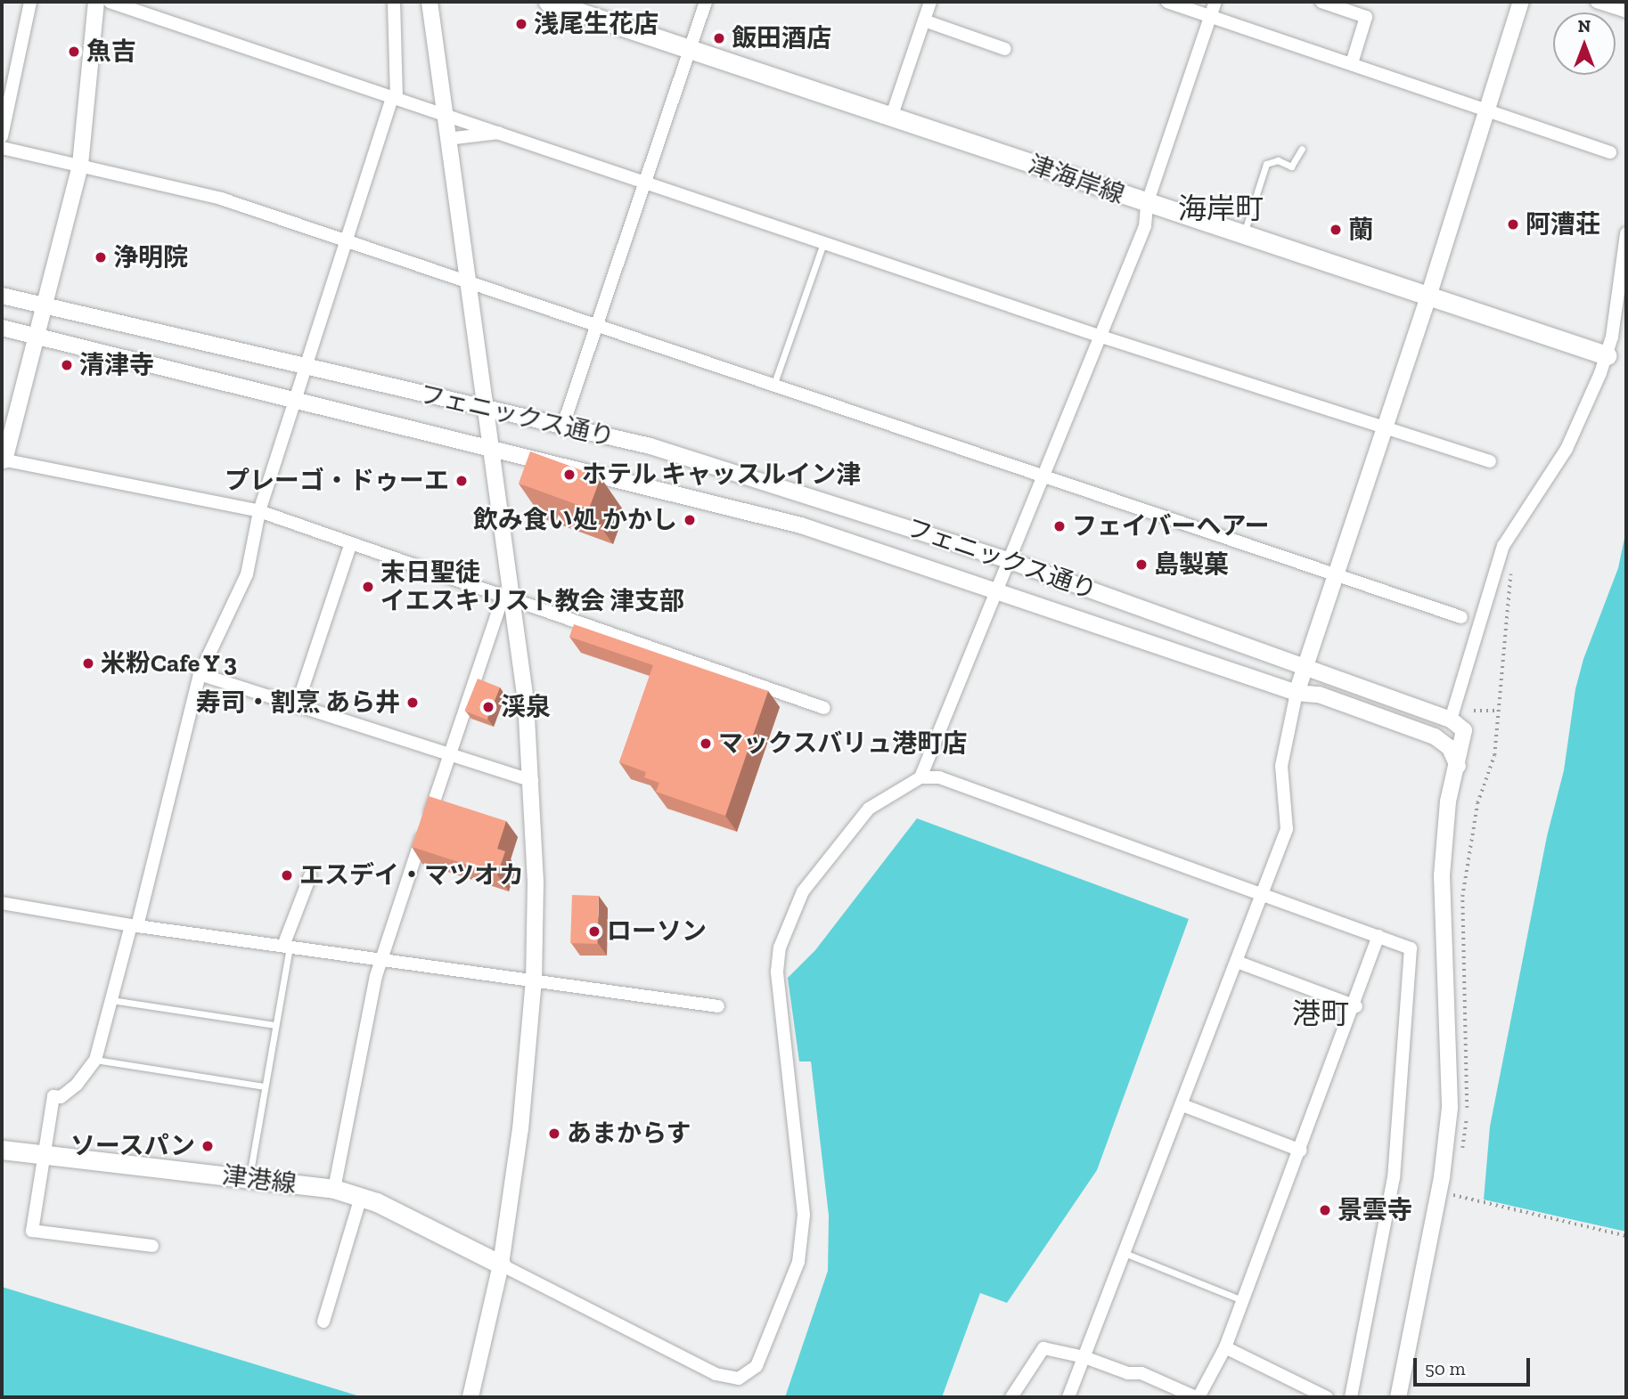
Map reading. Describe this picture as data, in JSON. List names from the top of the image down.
{
  "streets": {
    "main road": ["津海岸線", "津港線"],
    "street": ["フェニックス通り"]
  },
  "districts": ["海岸町", "港町"],
  "places": [
    "浅尾生花店",
    "飯田酒店",
    "魚吉",
    "阿漕荘",
    "蘭",
    "浄明院",
    "清津寺",
    "ホテル キャッスルイン津",
    "プレーゴ・ドゥーエ",
    "飲み食い処 かかし",
    "フェイバーヘアー",
    "島製菓",
    "末日聖徒 イエスキリスト教会 津支部",
    "米粉Cafe Y 3",
    "寿司・割烹 あら井",
    "渓泉",
    "マックスバリュ港町店",
    "エスデイ・マツオカ",
    "ローソン",
    "あまからす",
    "ソースパン",
    "景雲寺"
  ],
  "scale_bar": "50 m",
  "north": "top"
}
